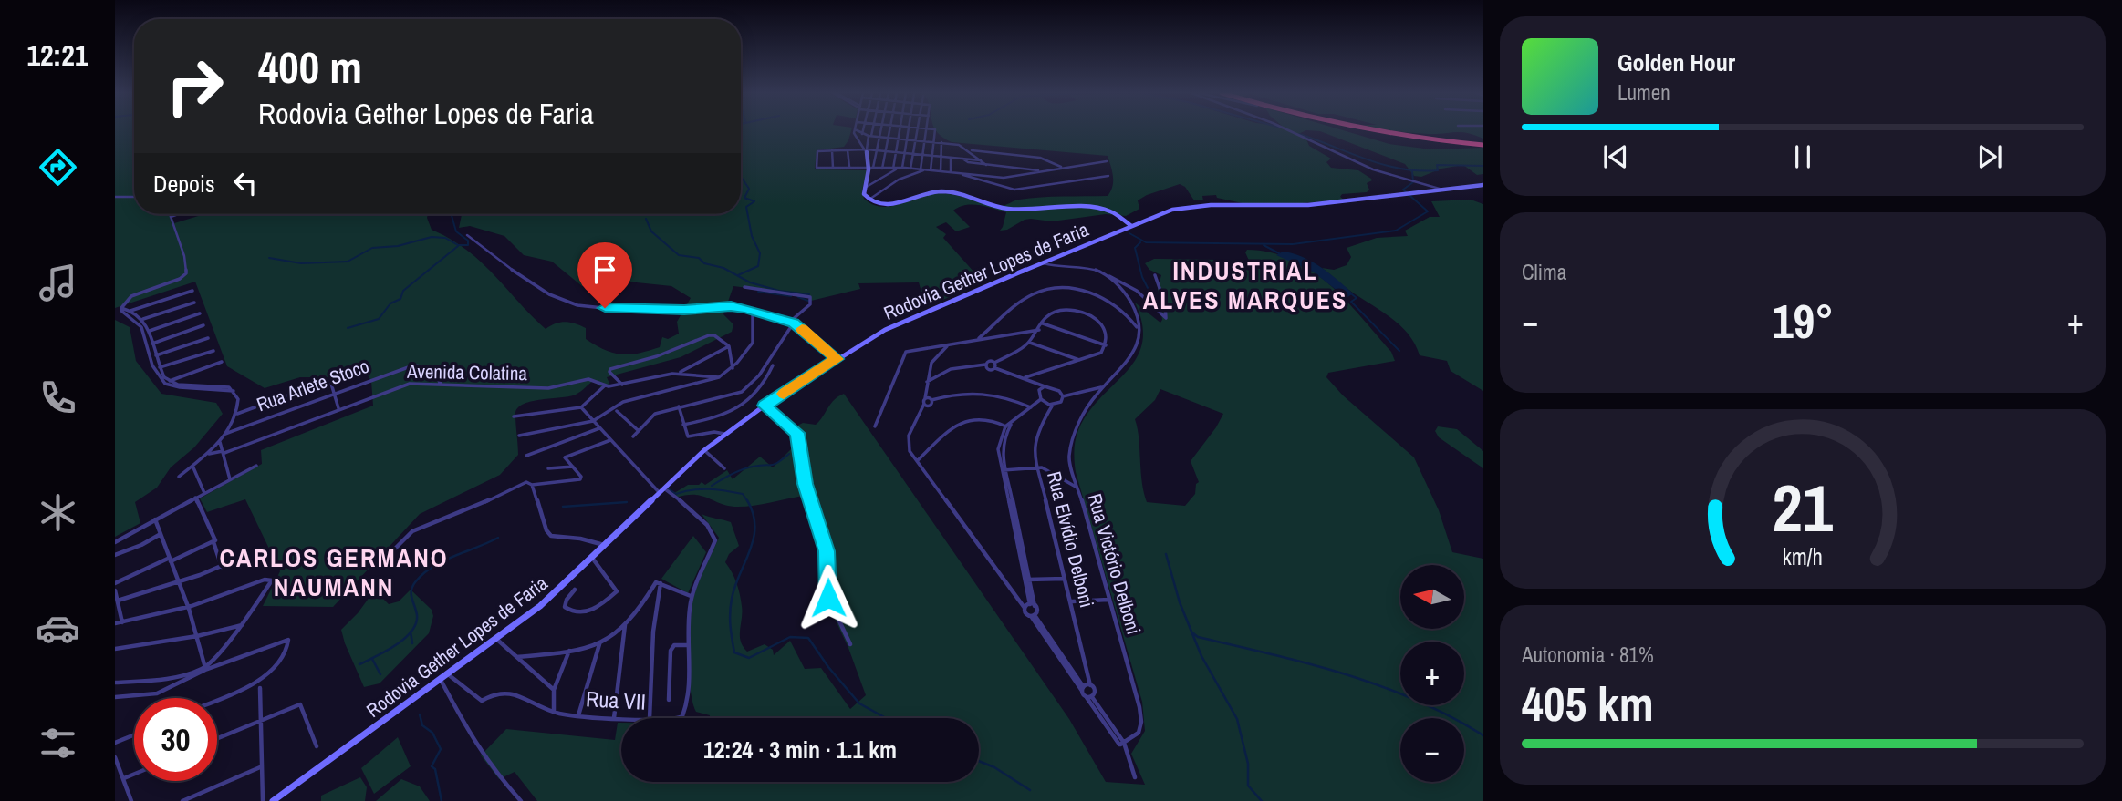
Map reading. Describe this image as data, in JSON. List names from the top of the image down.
{
  "streets": {
    "street": [
      "Rodovia Gether Lopes de Faria",
      "Avenida Colatina",
      "Rua Arlete Stoco",
      "Rua Elvídio Delboni",
      "Rua Victório Delboni",
      "Rua VII"
    ]
  },
  "crossings": [
    ["Rodovia Gether Lopes de Faria", "Rua VII"],
    ["Avenida Colatina", "Rua Arlete Stoco"]
  ],
  "districts": ["INDUSTRIAL ALVES MARQUES", "CARLOS GERMANO NAUMANN"],
  "north": "left",
  "page": {
    "tabs": "12:21",
    "turn": ["400 m", "Rodovia Gether Lopes de Faria"],
    "song": ["Golden Hour", "Lumen"],
    "then": "Depois",
    "tile": [
      "Clima",
      ["Autonomia · 81%", "405 km"]
    ],
    "heat": ["−", "19°", "+"],
    "map_buttons": ["+", "−"],
    "limit": "30",
    "trip": "12:24 · 3 min · 1.1 km",
    "gauge": ["21", "km/h"]
  }
}
